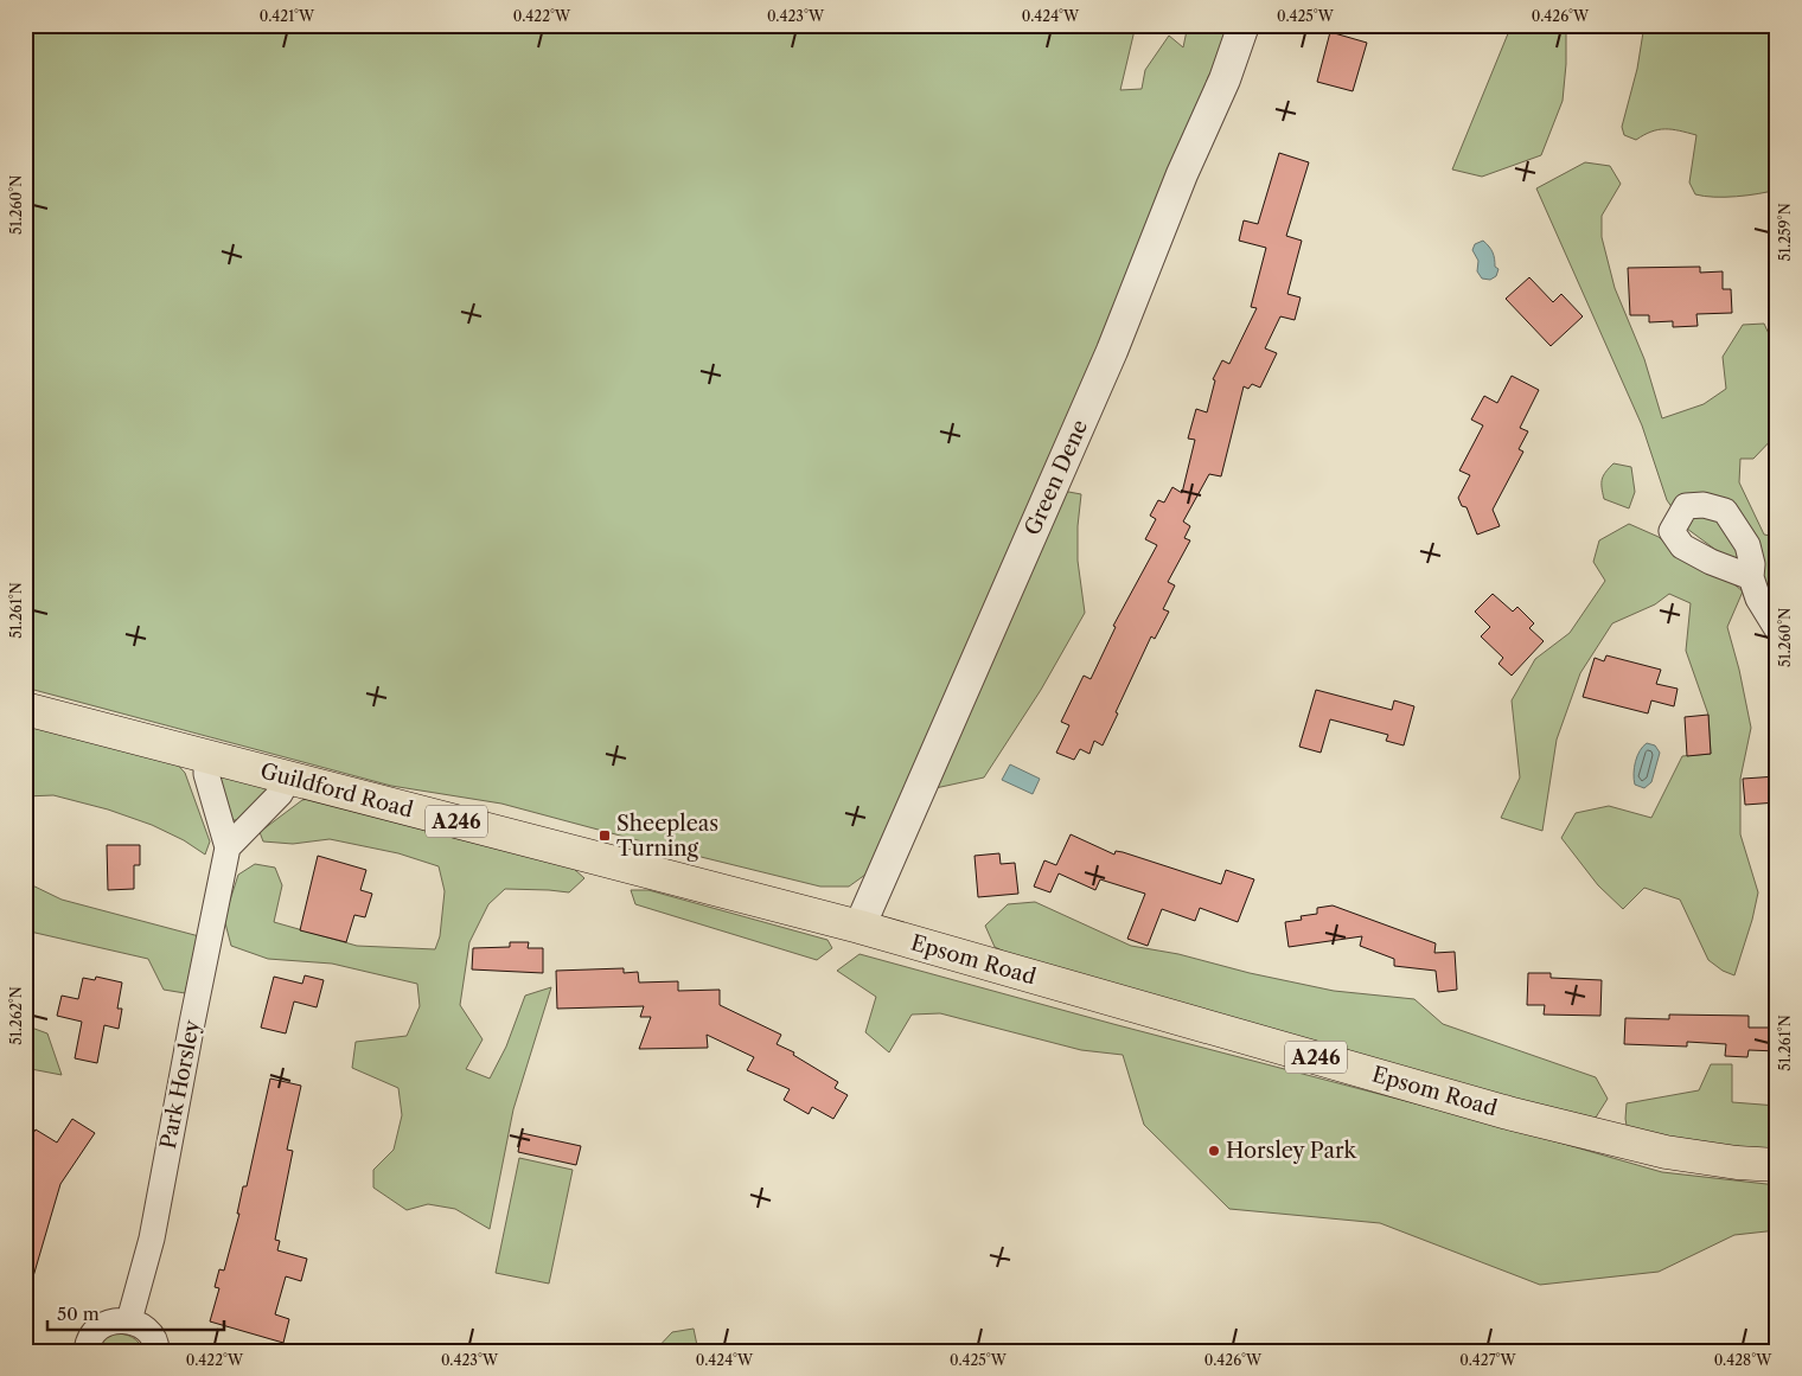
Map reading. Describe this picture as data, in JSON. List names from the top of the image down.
{
  "streets": {
    "main road": ["Guildford Road", "A246", "Epsom Road"],
    "street": ["Green Dene", "Park Horsley"]
  },
  "crossings": [
    ["Green Dene", "Guildford Road"],
    ["Green Dene", "Epsom Road"],
    ["Guildford Road", "Epsom Road"],
    ["Guildford Road", "Park Horsley"]
  ],
  "places": {
    "transit": ["Sheepleas Turning"],
    "other": ["Horsley Park"]
  },
  "scale_bar": "50 m",
  "coordinates": [
    "0.421°W",
    "0.422°W",
    "0.423°W",
    "0.424°W",
    "0.425°W",
    "0.426°W",
    "51.260°N",
    "51.259°N",
    "51.261°N",
    "51.262°N",
    "0.427°W",
    "0.428°W"
  ]
}
